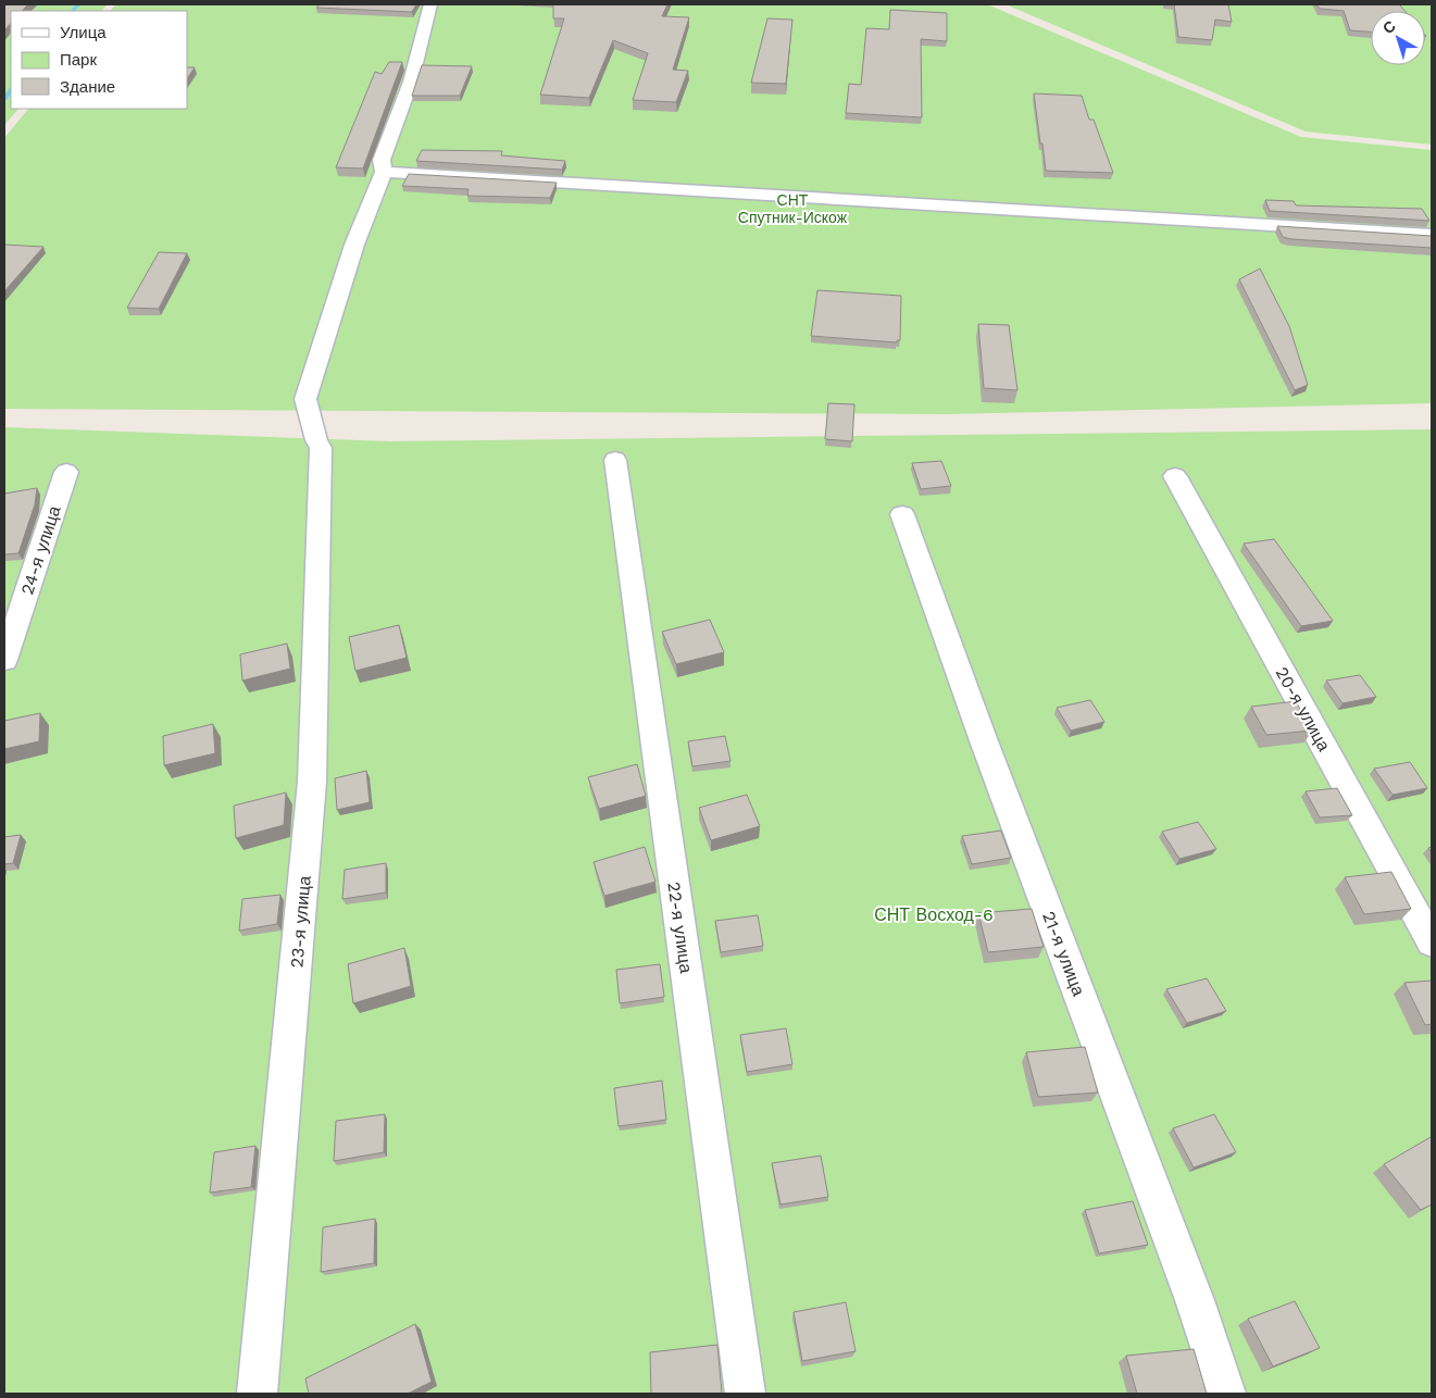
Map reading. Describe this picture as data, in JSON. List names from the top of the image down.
{
  "streets": {
    "street": [
      "24-я улица",
      "20-я улица",
      "23-я улица",
      "22-я улица",
      "21-я улица"
    ]
  },
  "parks": ["СНТ Спутник-Искож", "СНТ Восход-6"],
  "legend": ["Улица", "Парк", "Здание"],
  "north": "top left"
}
